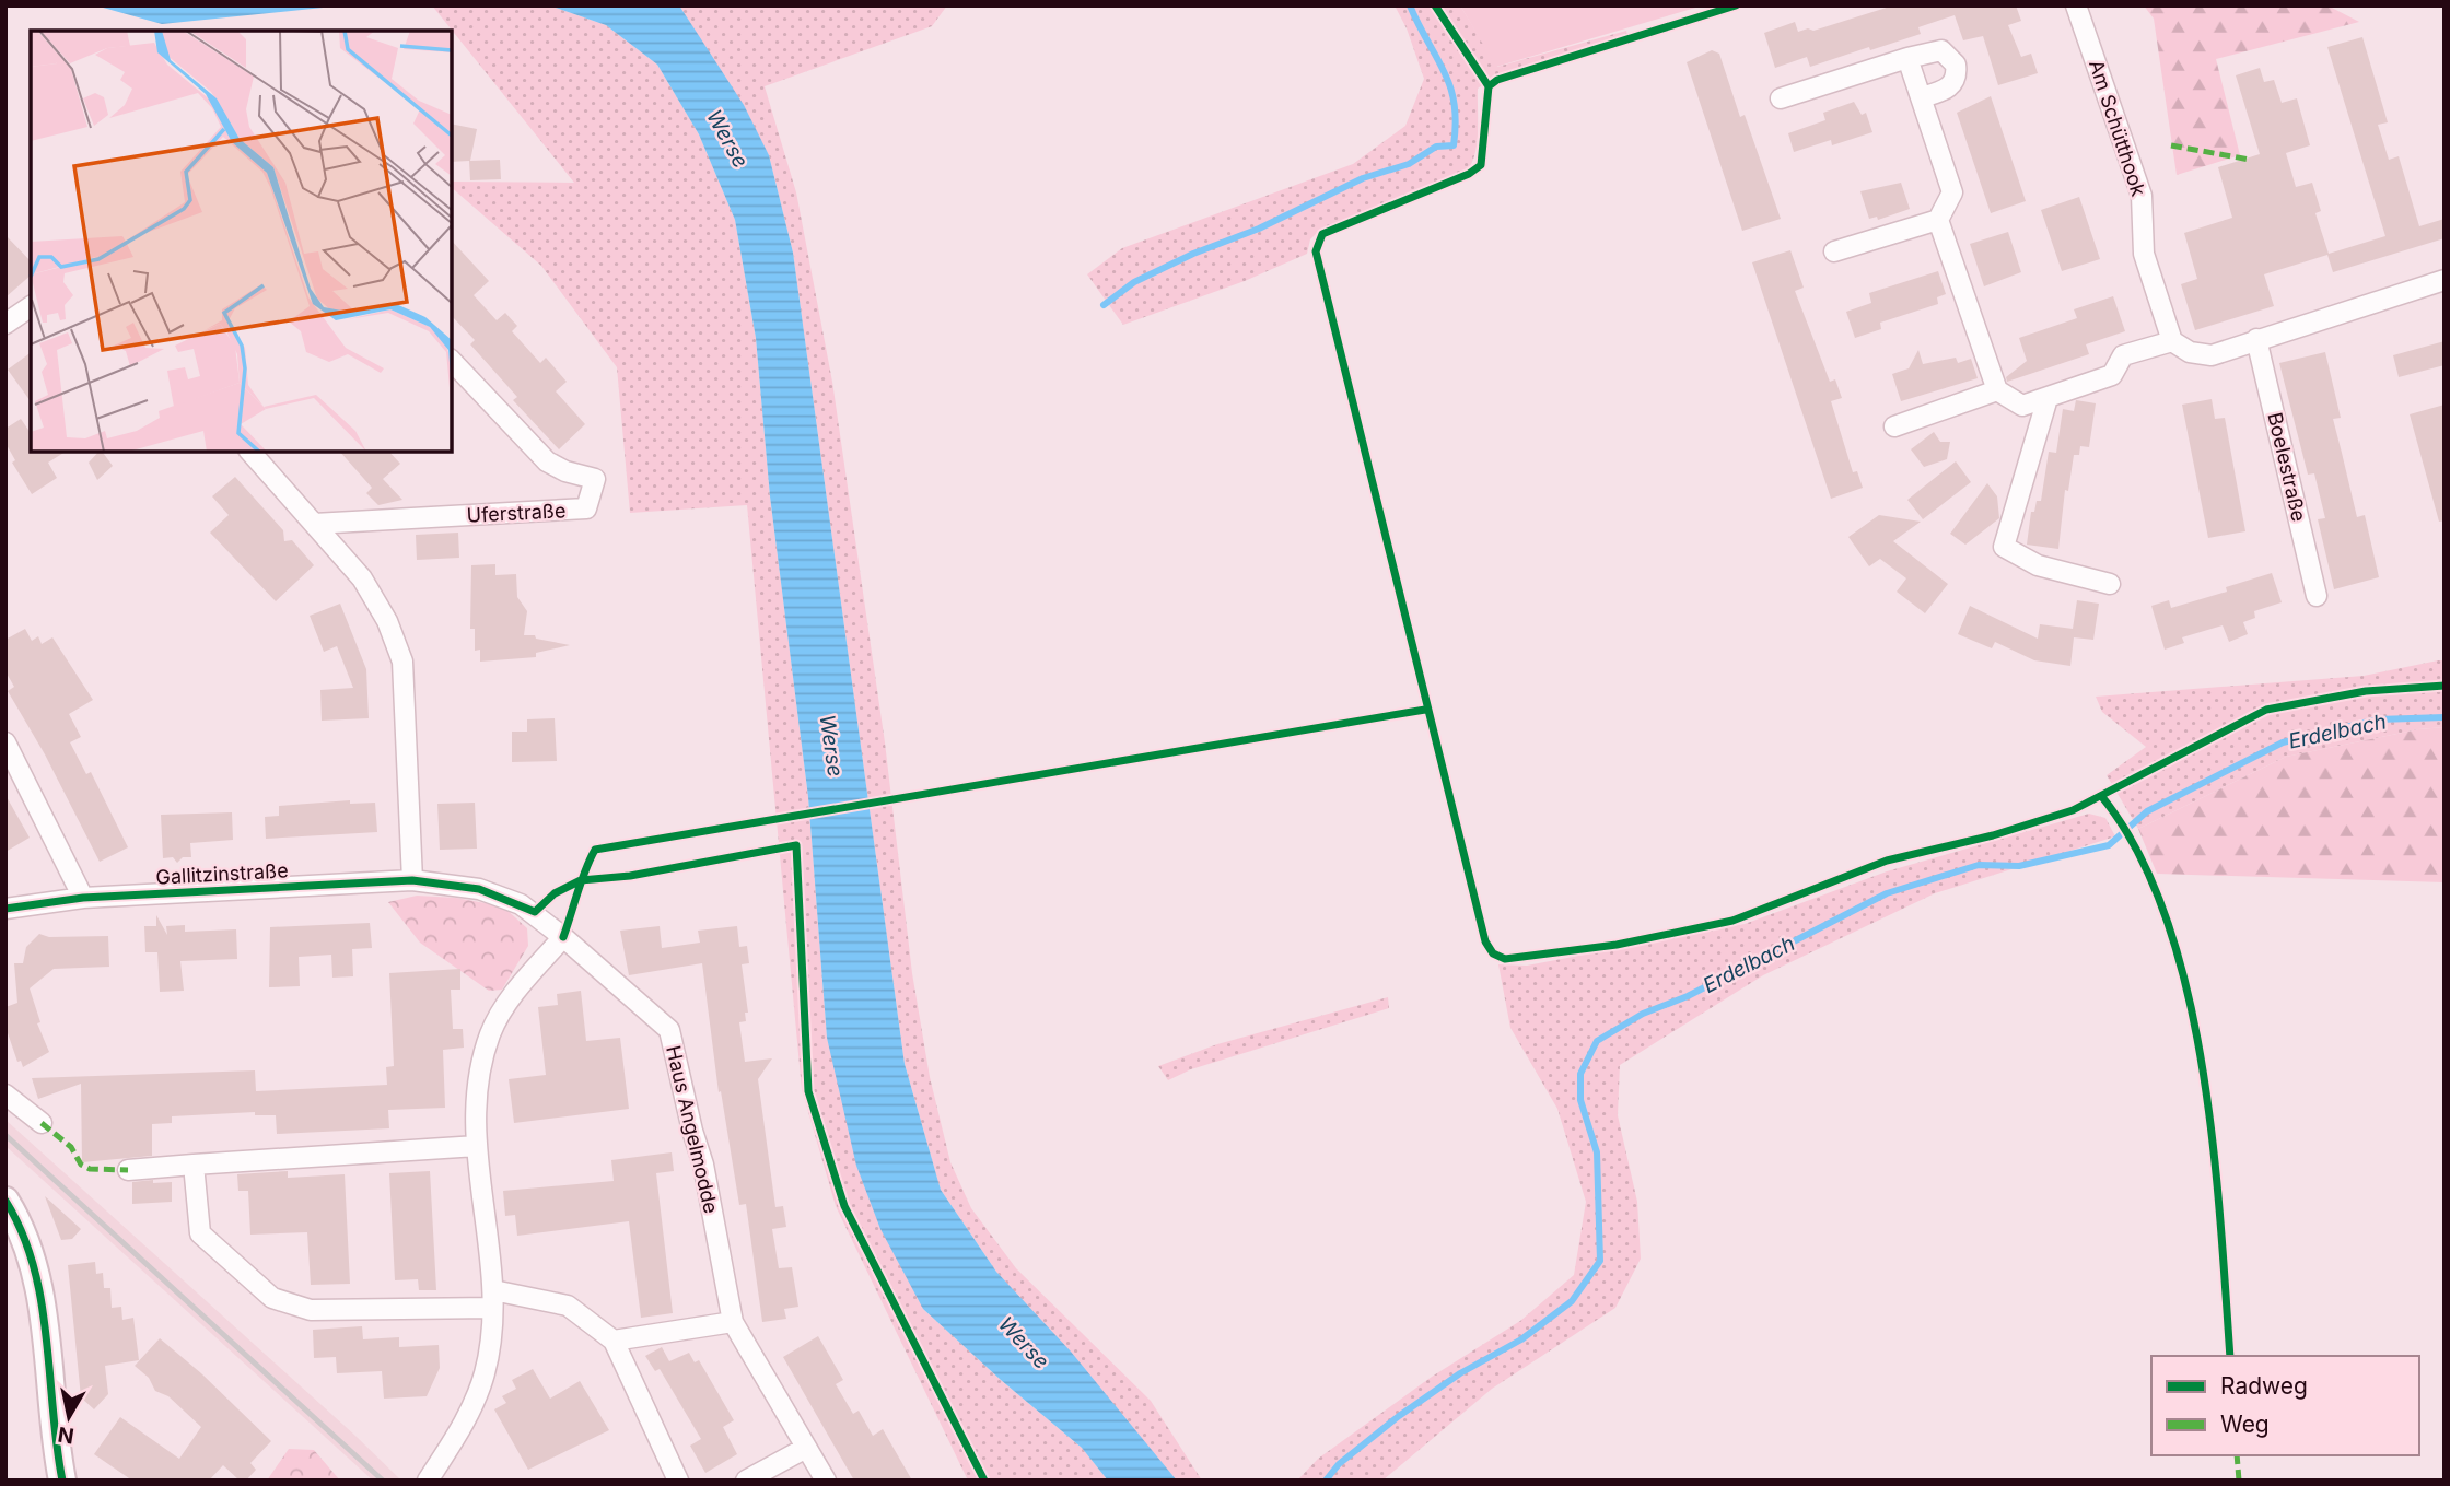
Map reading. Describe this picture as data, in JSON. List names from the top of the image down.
{
  "streets": {
    "street": [
      "Am Schütthook",
      "Boelestraße",
      "Uferstraße",
      "Gallitzinstraße",
      "Haus Angelmodde"
    ]
  },
  "crossings": [
    ["Gallitzinstraße", "Haus Angelmodde"]
  ],
  "water": ["Werse", "Erdelbach"],
  "legend": ["Radweg", "Weg"],
  "north": "bottom"
}
